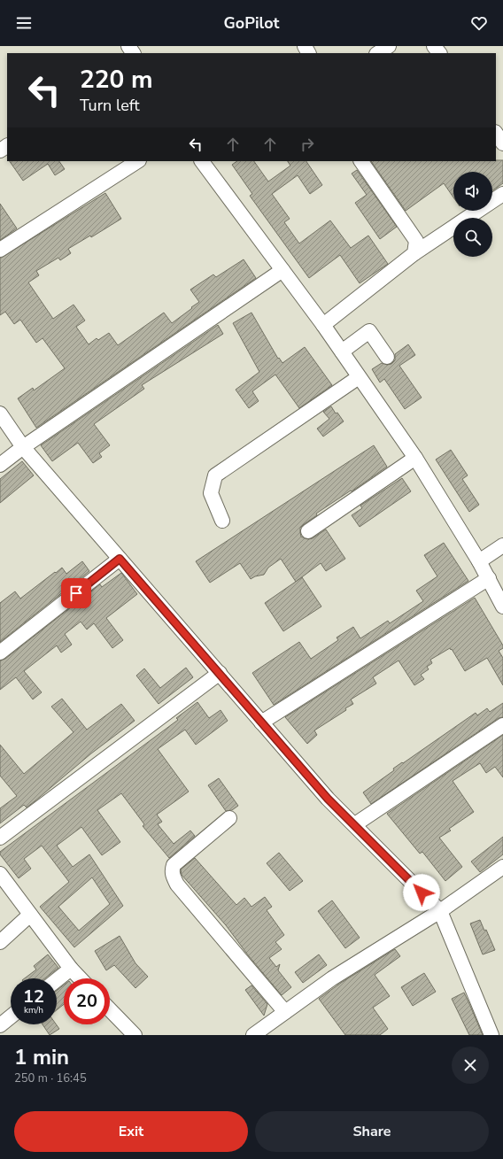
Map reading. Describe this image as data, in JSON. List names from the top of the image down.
{
  "page": {
    "header": "GoPilot",
    "turn": ["220 m", "Turn left"],
    "speed": "12 km/h",
    "limit": "20",
    "heading": ["1 min", "250 m · 16:45"],
    "buttons": ["Exit", "Share"]
  }
}
